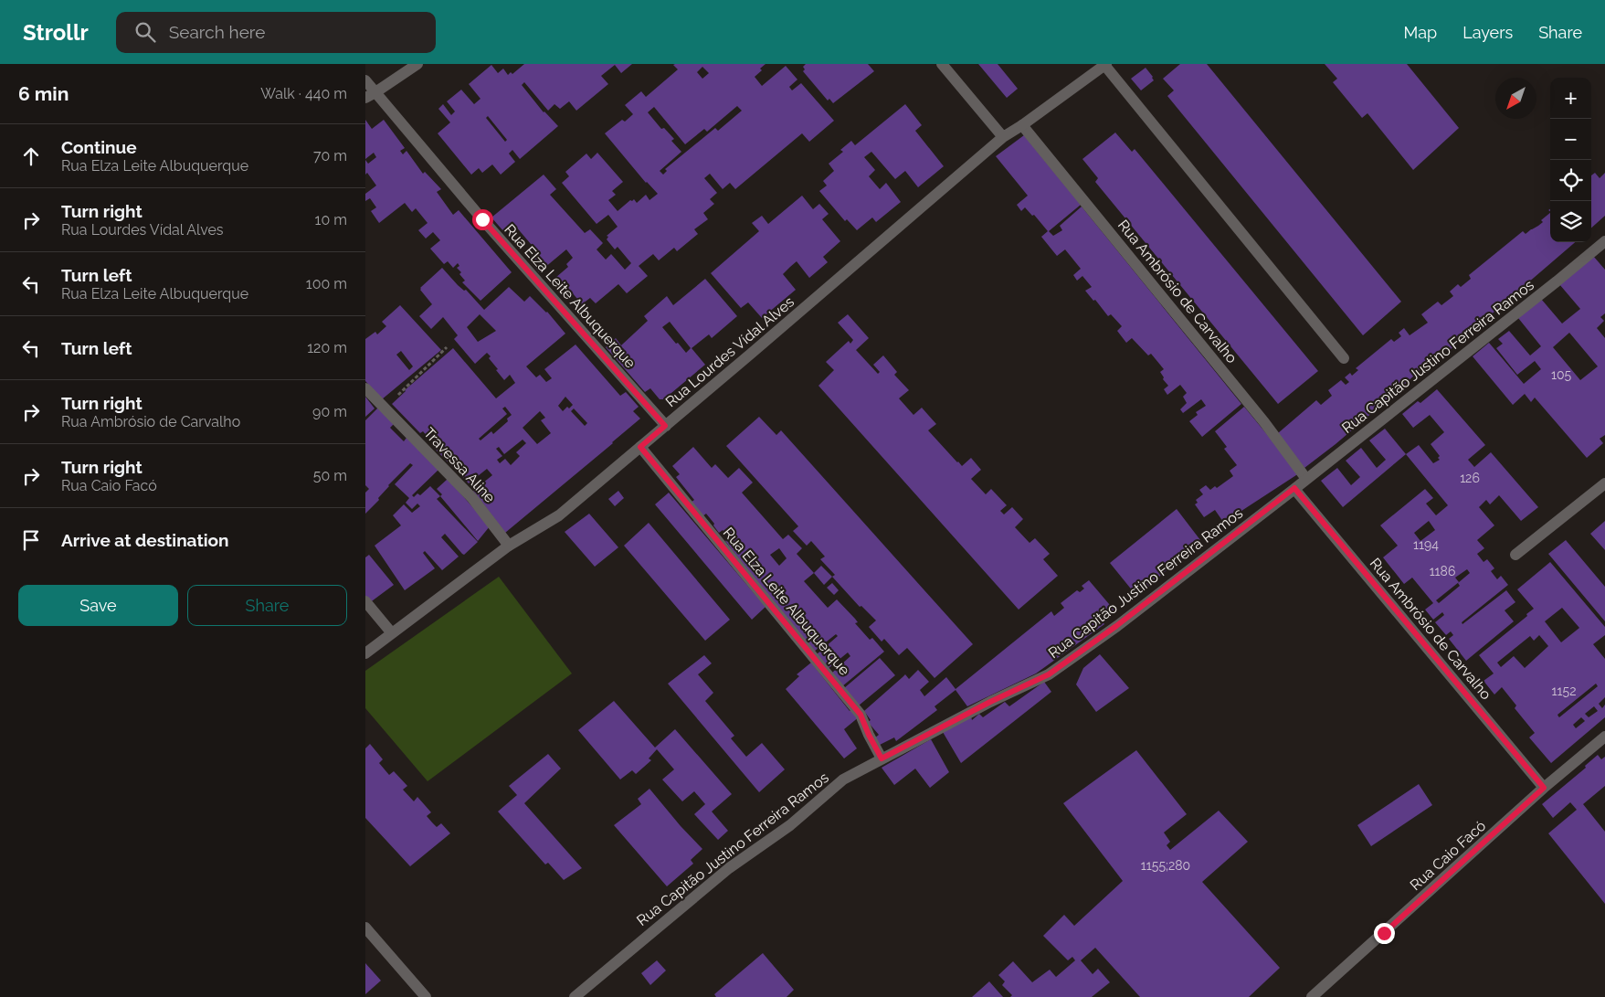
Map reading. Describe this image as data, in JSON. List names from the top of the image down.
{
  "streets": {
    "street": [
      "Rua Ambrósio de Carvalho",
      "Rua Elza Leite Albuquerque",
      "Rua Lourdes Vídal Alves",
      "Rua Capitão Justino Ferreira Ramos",
      "Travessa Aline",
      "Rua Caio Facó"
    ]
  },
  "crossings": [
    ["Rua Ambrósio de Carvalho", "Rua Lourdes Vídal Alves"],
    ["Rua Ambrósio de Carvalho", "Rua Capitão Justino Ferreira Ramos"],
    ["Rua Ambrósio de Carvalho", "Rua Caio Facó"],
    ["Rua Elza Leite Albuquerque", "Rua Lourdes Vídal Alves"],
    ["Rua Elza Leite Albuquerque", "Rua Capitão Justino Ferreira Ramos"],
    ["Rua Lourdes Vídal Alves", "Travessa Aline"]
  ],
  "house_numbers": [
    "105",
    "126",
    "1194",
    "1186",
    "1152",
    "1155;280"
  ],
  "north": "bottom left",
  "page": {
    "header": "Strollr",
    "search": "Search here",
    "nav": ["Map", "Layers", "Share"],
    "heading": ["6 min", "Walk · 440 m"],
    "map_buttons": ["+", "−"],
    "list": [
      ["Continue", "Rua Elza Leite Albuquerque", "70 m"],
      ["Turn right", "Rua Lourdes Vídal Alves", "10 m"],
      ["Turn left", "Rua Elza Leite Albuquerque", "100 m"],
      ["Turn left", "120 m"],
      ["Turn right", "Rua Ambrósio de Carvalho", "90 m"],
      ["Turn right", "Rua Caio Facó", "50 m"],
      "Arrive at destination"
    ],
    "buttons": ["Save", "Share"]
  }
}
